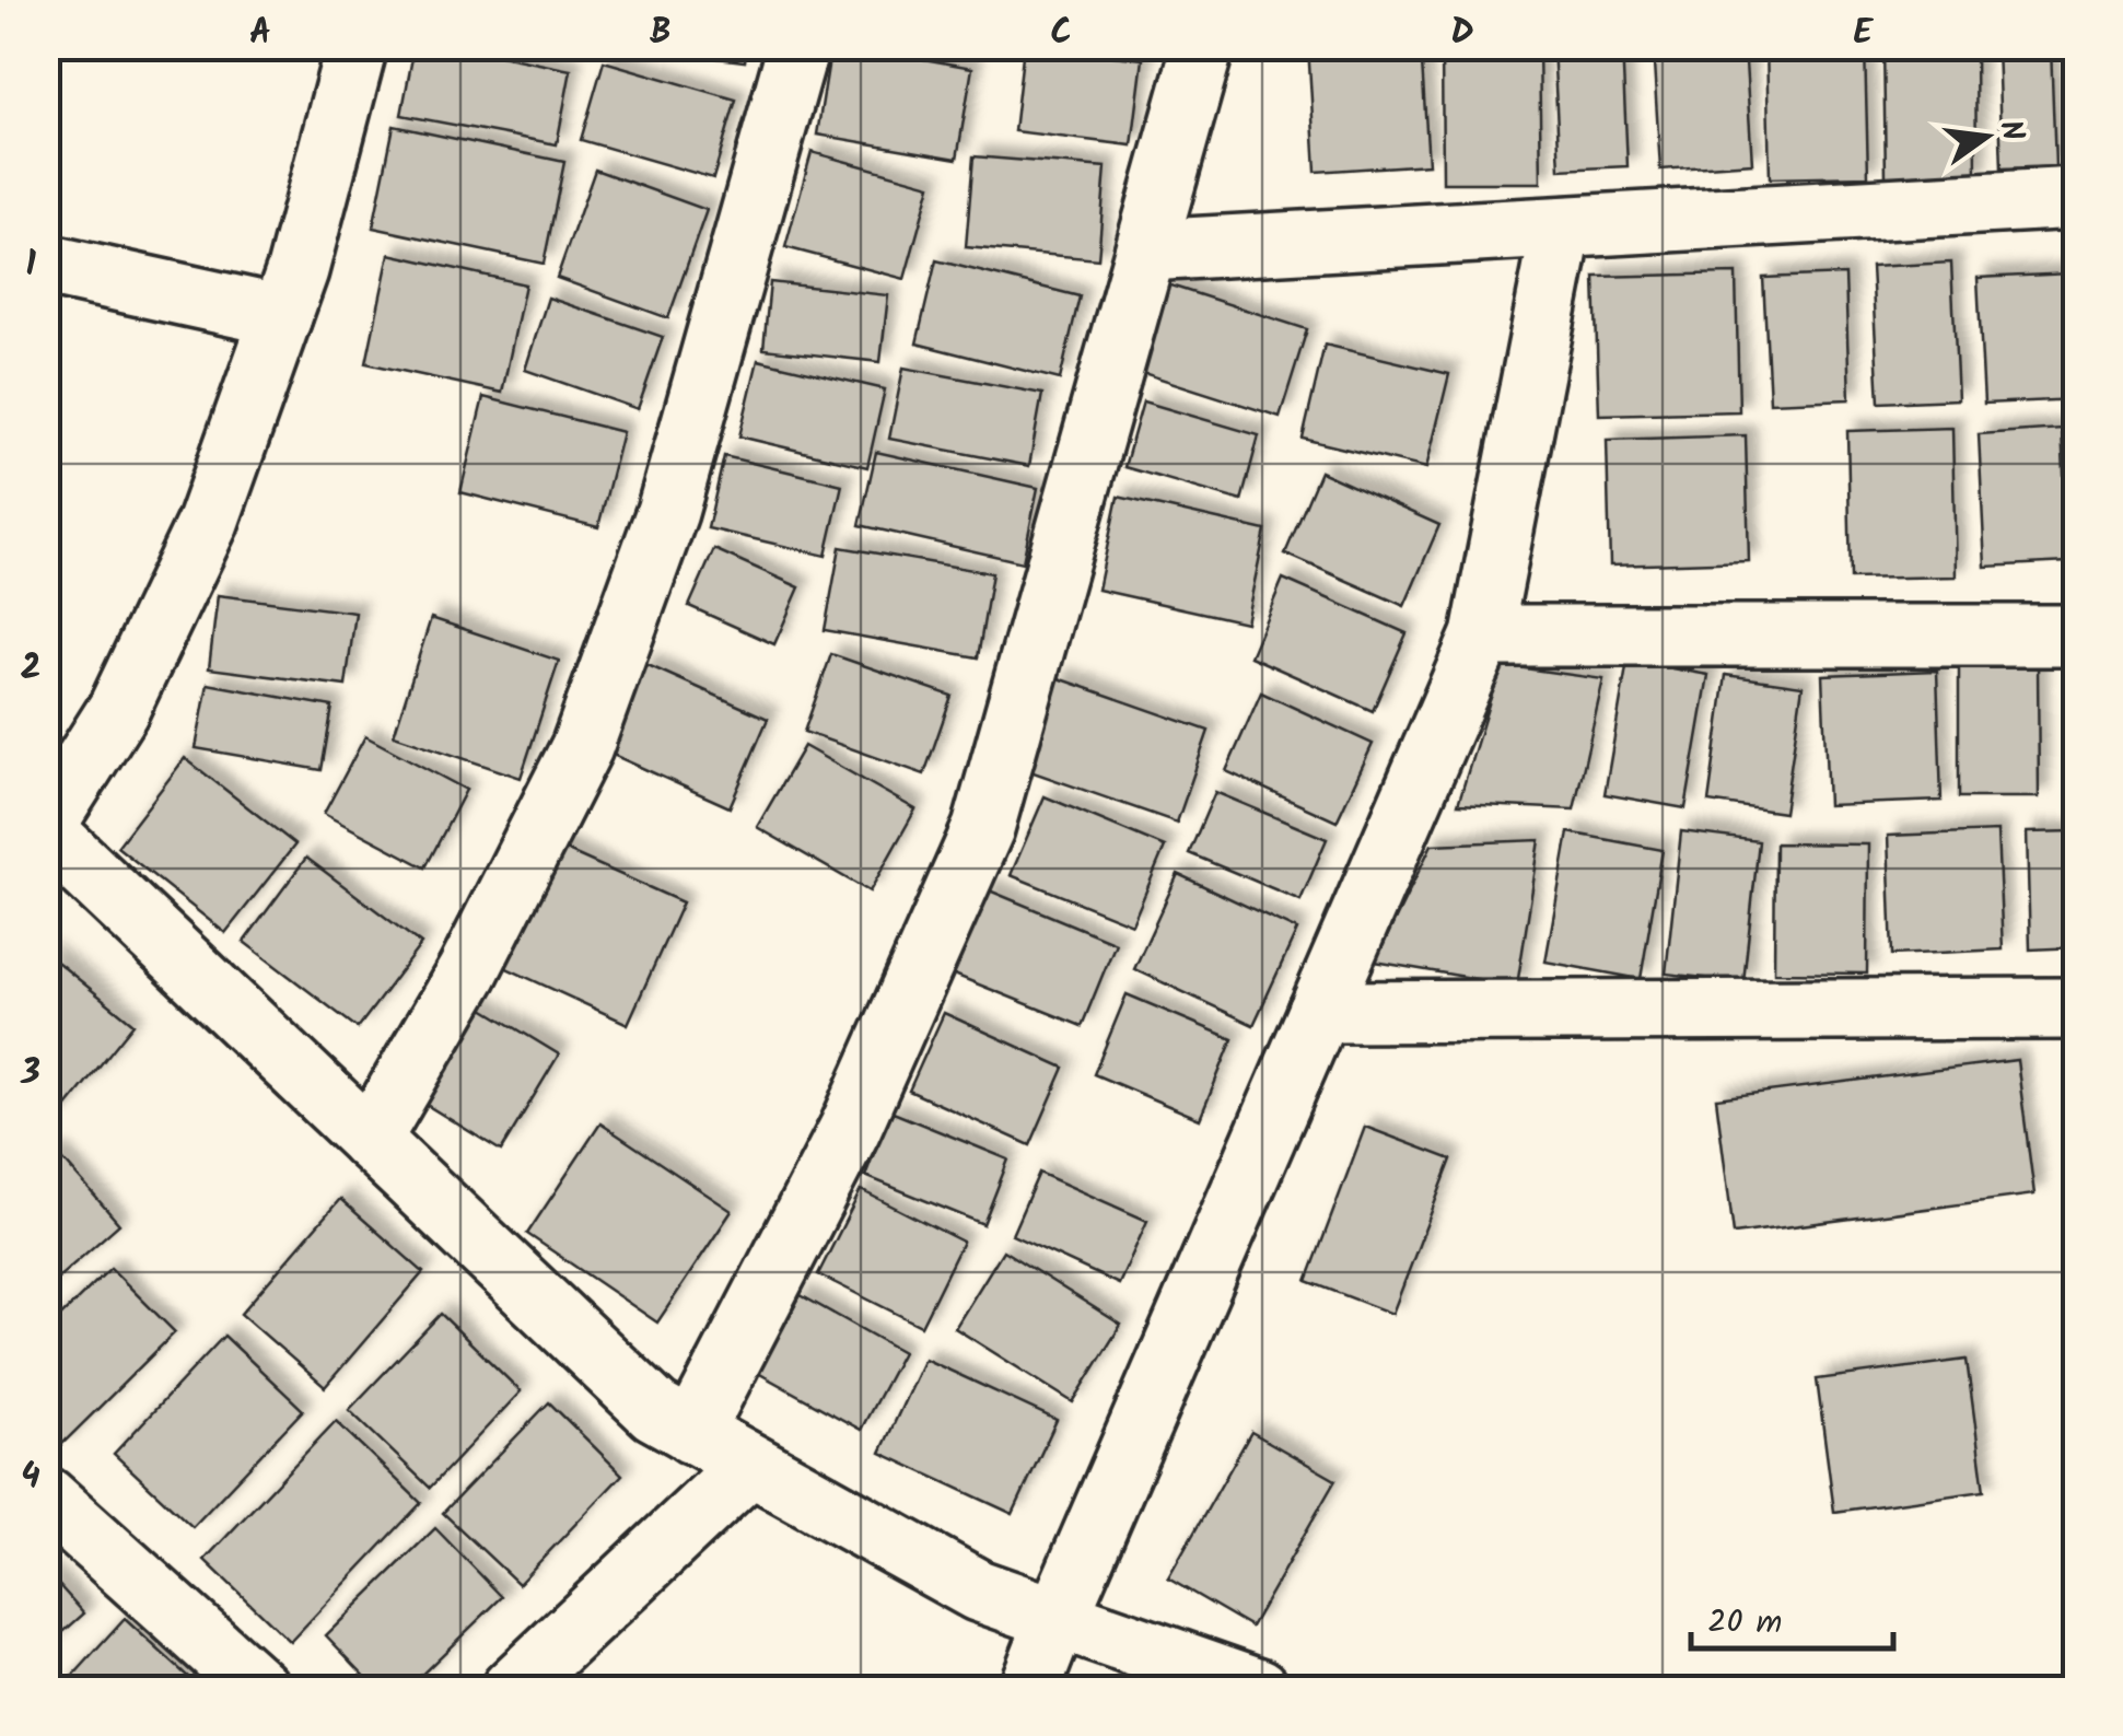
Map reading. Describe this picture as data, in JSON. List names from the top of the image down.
{
  "scale_bar": "20 m",
  "north": "right",
  "grid": {
    "columns": [
      "A",
      "B",
      "C",
      "D",
      "E"
    ],
    "rows": [
      "1",
      "2",
      "3",
      "4"
    ]
  }
}
